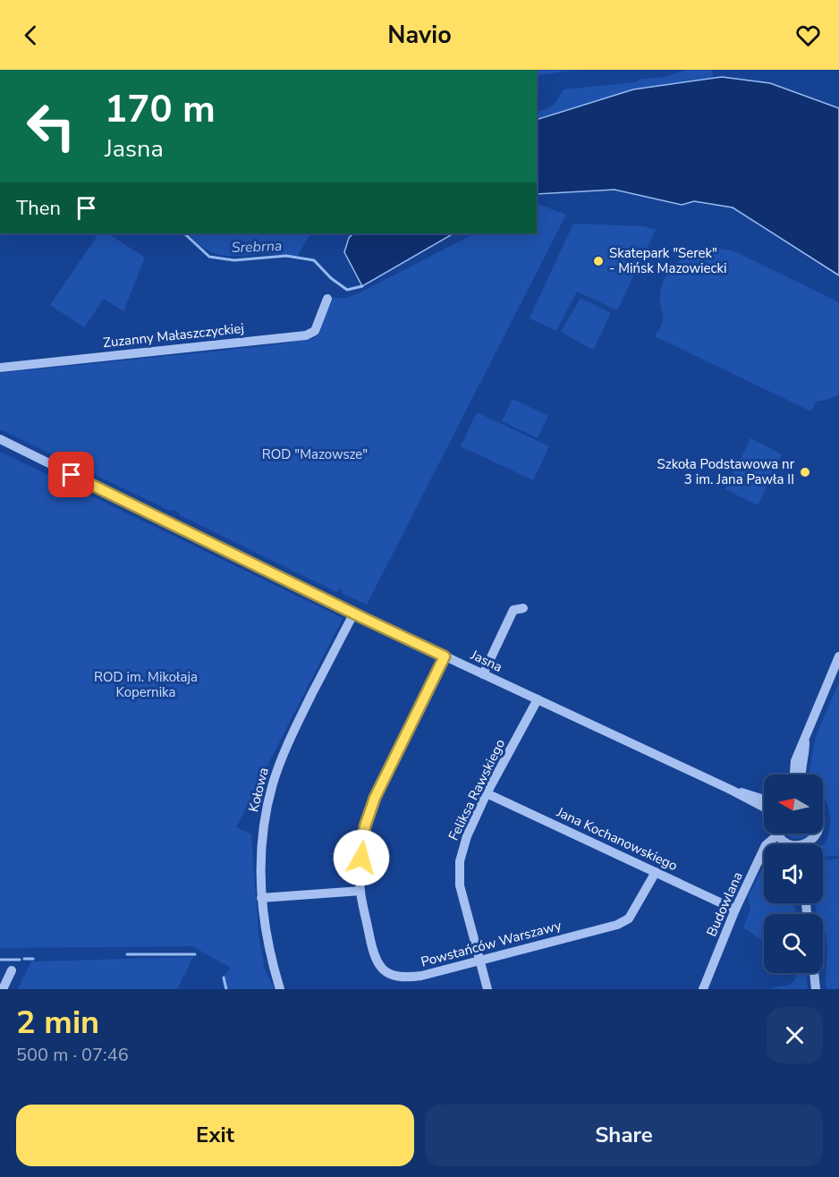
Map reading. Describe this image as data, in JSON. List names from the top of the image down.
{
  "streets": {
    "street": [
      "Zuzanny Małaszczyckiej",
      "Jasna",
      "Kołowa",
      "Feliksa Rawskiego",
      "Jana Kochanowskiego",
      "Budowlana",
      "Powstańców Warszawy"
    ]
  },
  "crossings": [
    ["Jasna", "Kołowa"],
    ["Jasna", "Feliksa Rawskiego"],
    ["Jasna", "Powstańców Warszawy"],
    ["Feliksa Rawskiego", "Jana Kochanowskiego"],
    ["Feliksa Rawskiego", "Powstańców Warszawy"],
    ["Jana Kochanowskiego", "Budowlana"],
    ["Jana Kochanowskiego", "Powstańców Warszawy"]
  ],
  "water": ["Srebrna"],
  "parks": ["ROD \"Mazowsze\"", "ROD im. Mikołaja Kopernika"],
  "places": ["Skatepark \"Serek\" - Mińsk Mazowiecki", "Szkoła Podstawowa nr 3 im. Jana Pawła II"],
  "north": "left",
  "page": {
    "header": "Navio",
    "turn": ["170 m", "Jasna"],
    "then": "Then",
    "heading": ["2 min", "500 m · 07:46"],
    "buttons": ["Exit", "Share"]
  }
}
